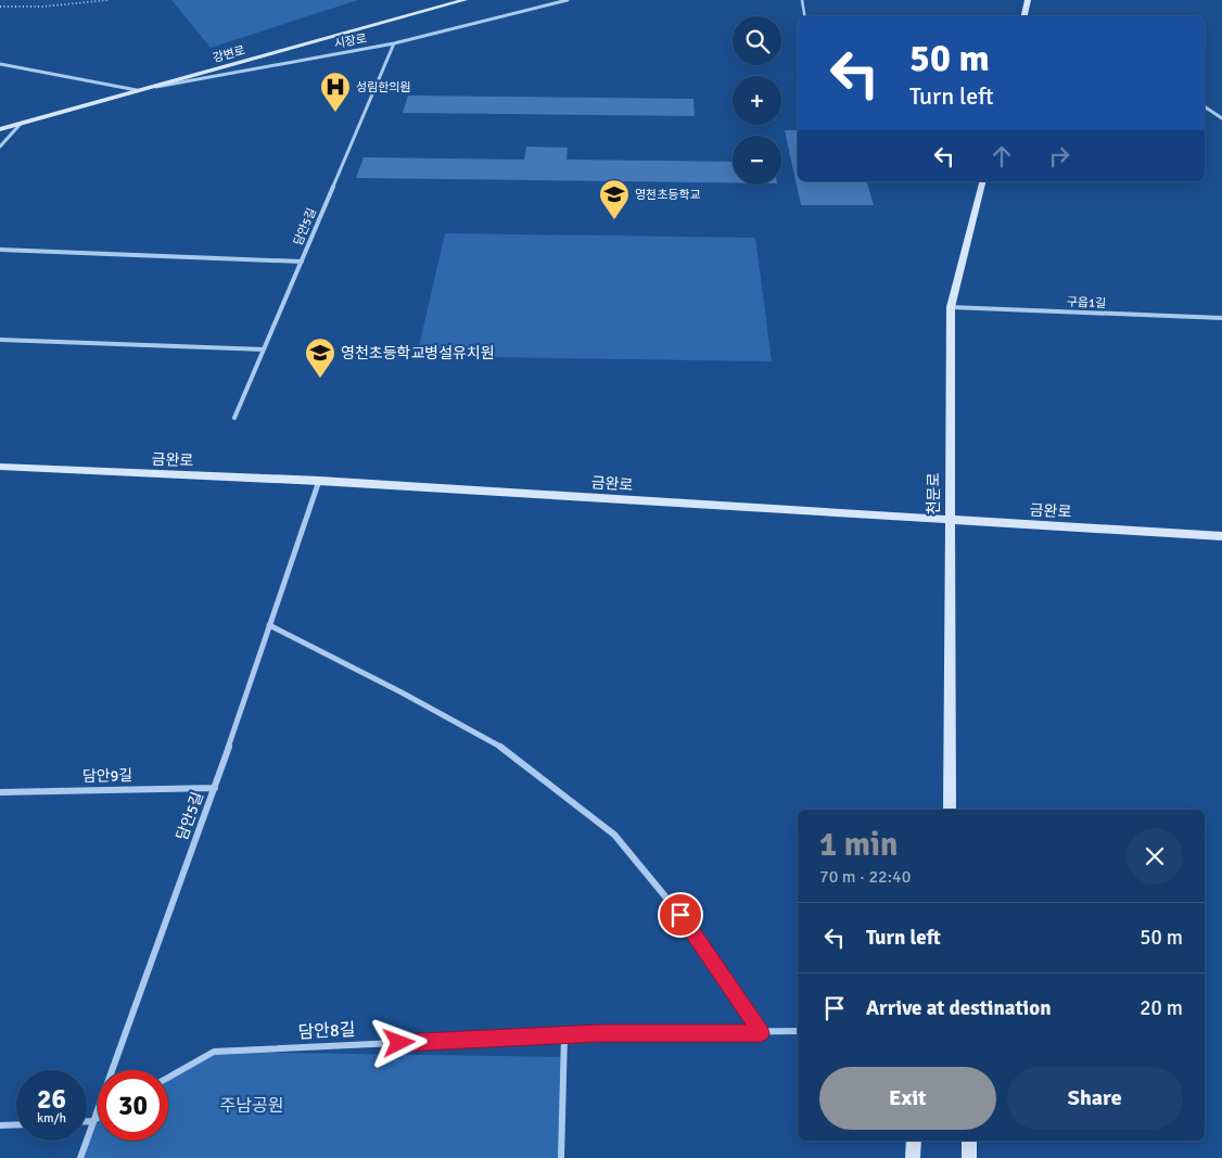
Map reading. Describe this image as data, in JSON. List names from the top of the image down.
{
  "streets": {
    "street": [
      "시장로",
      "강변로",
      "담안5길",
      "구읍1길",
      "금완로",
      "천문로",
      "담안9길",
      "담안8길"
    ]
  },
  "crossings": [
    ["시장로", "강변로"],
    ["시장로", "담안5길"],
    ["담안5길", "금완로"],
    ["담안5길", "담안9길"],
    ["구읍1길", "천문로"],
    ["금완로", "천문로"]
  ],
  "parks": ["주남공원"],
  "places": {
    "hospital": ["성림한의원"],
    "school or university": ["영천초등학교", "영천초등학교병설유치원"]
  },
  "page": {
    "map_buttons": ["+", "−"],
    "turn": ["50 m", "Turn left"],
    "heading": ["1 min", "70 m · 22:40"],
    "list": [
      {
        "name": "Turn left",
        "value": "50 m"
      },
      {
        "name": "Arrive at destination",
        "value": "20 m"
      }
    ],
    "buttons": ["Exit", "Share"],
    "speed": "26 km/h",
    "limit": "30"
  }
}
